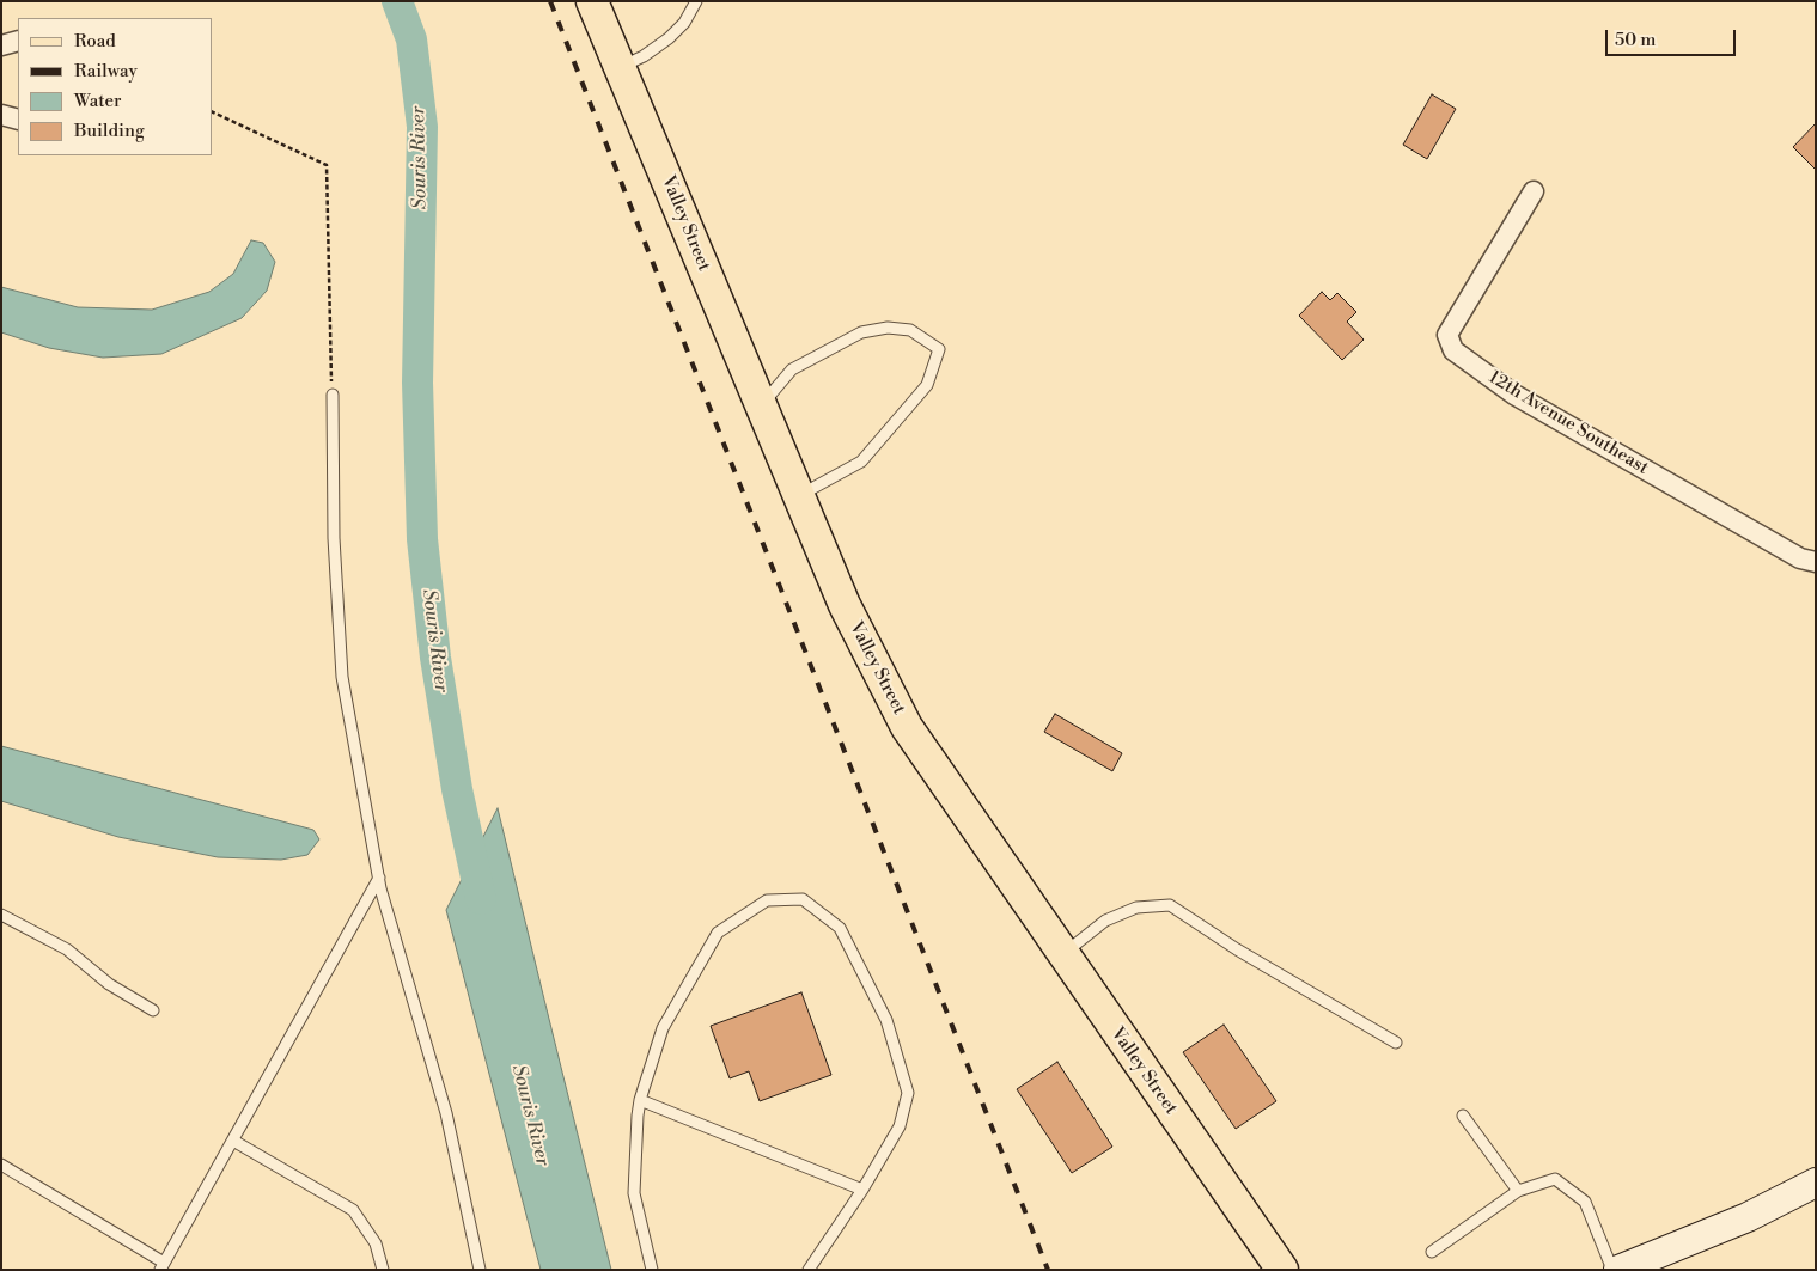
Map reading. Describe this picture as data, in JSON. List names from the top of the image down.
{
  "streets": {
    "main road": ["Valley Street"],
    "street": ["12th Avenue Southeast"]
  },
  "water": ["Souris River"],
  "legend": [
    "Road",
    "Railway",
    "Water",
    "Building"
  ],
  "scale_bar": "50 m"
}
